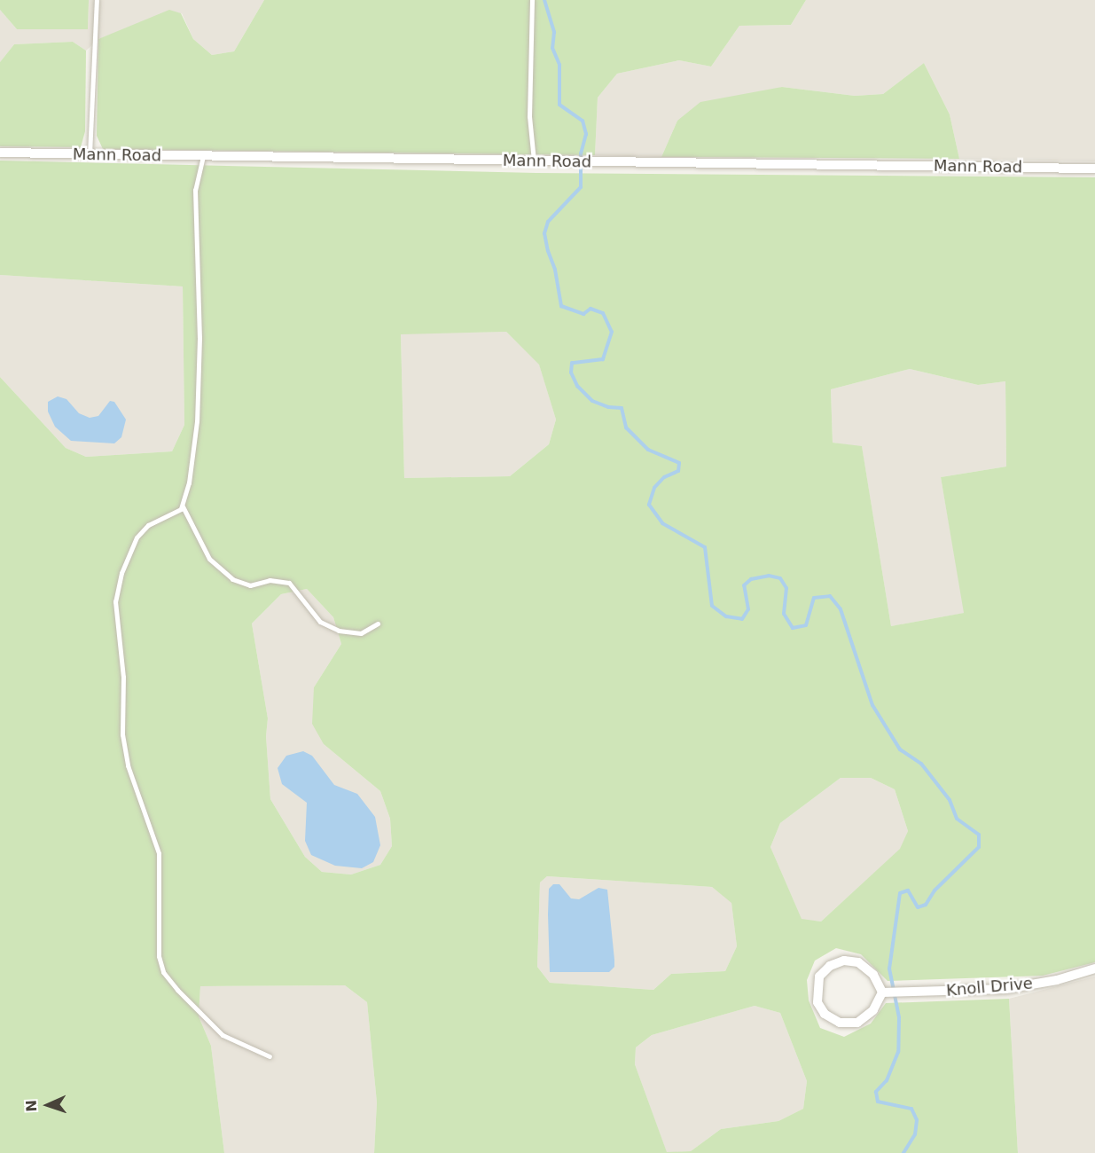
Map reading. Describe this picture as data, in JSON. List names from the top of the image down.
{
  "streets": {
    "street": ["Mann Road", "Knoll Drive"]
  },
  "north": "left"
}
